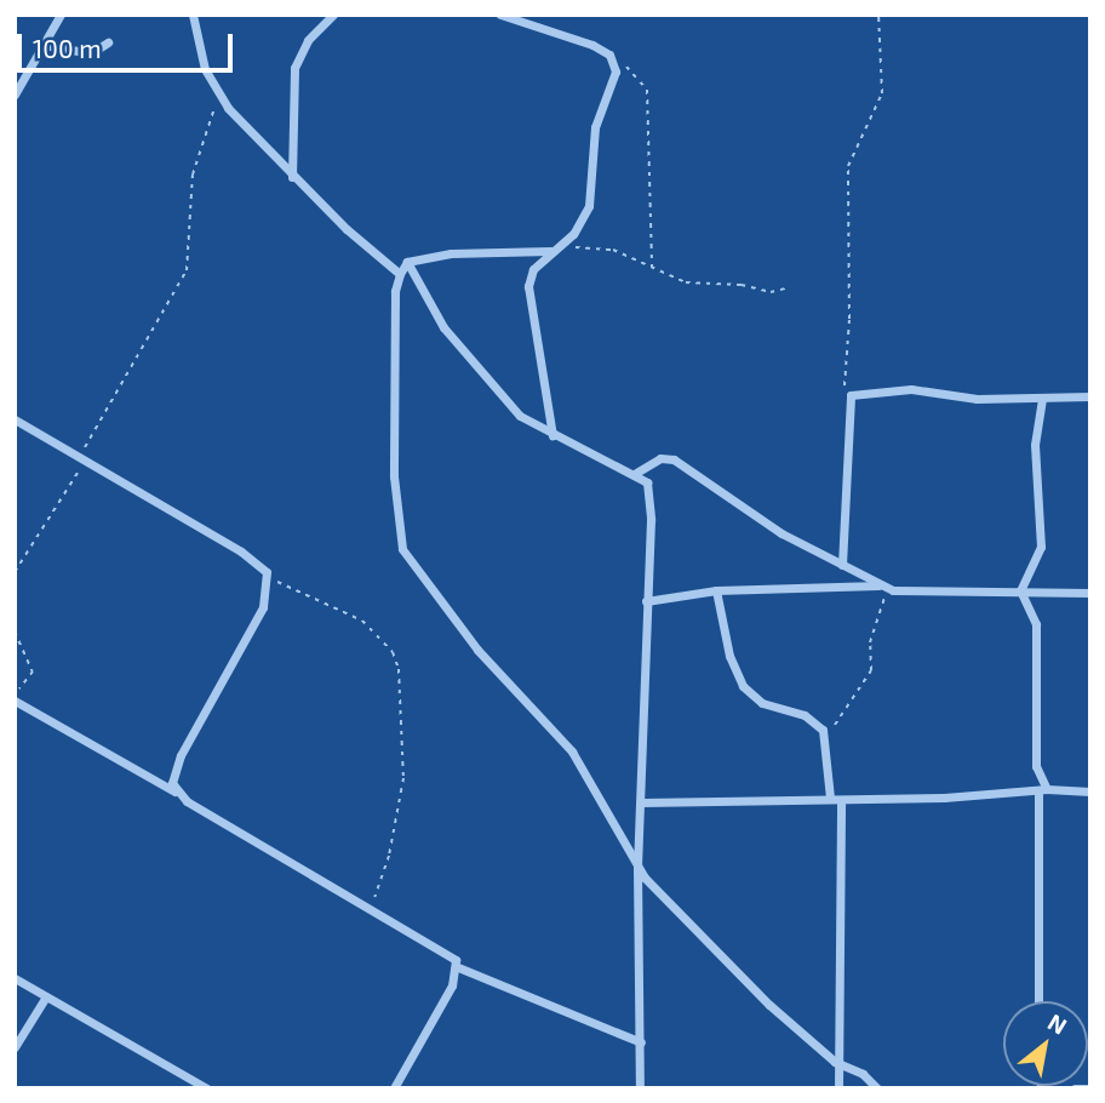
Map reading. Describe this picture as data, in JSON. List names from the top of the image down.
{
  "scale_bar": "100 m",
  "north": "top right"
}
